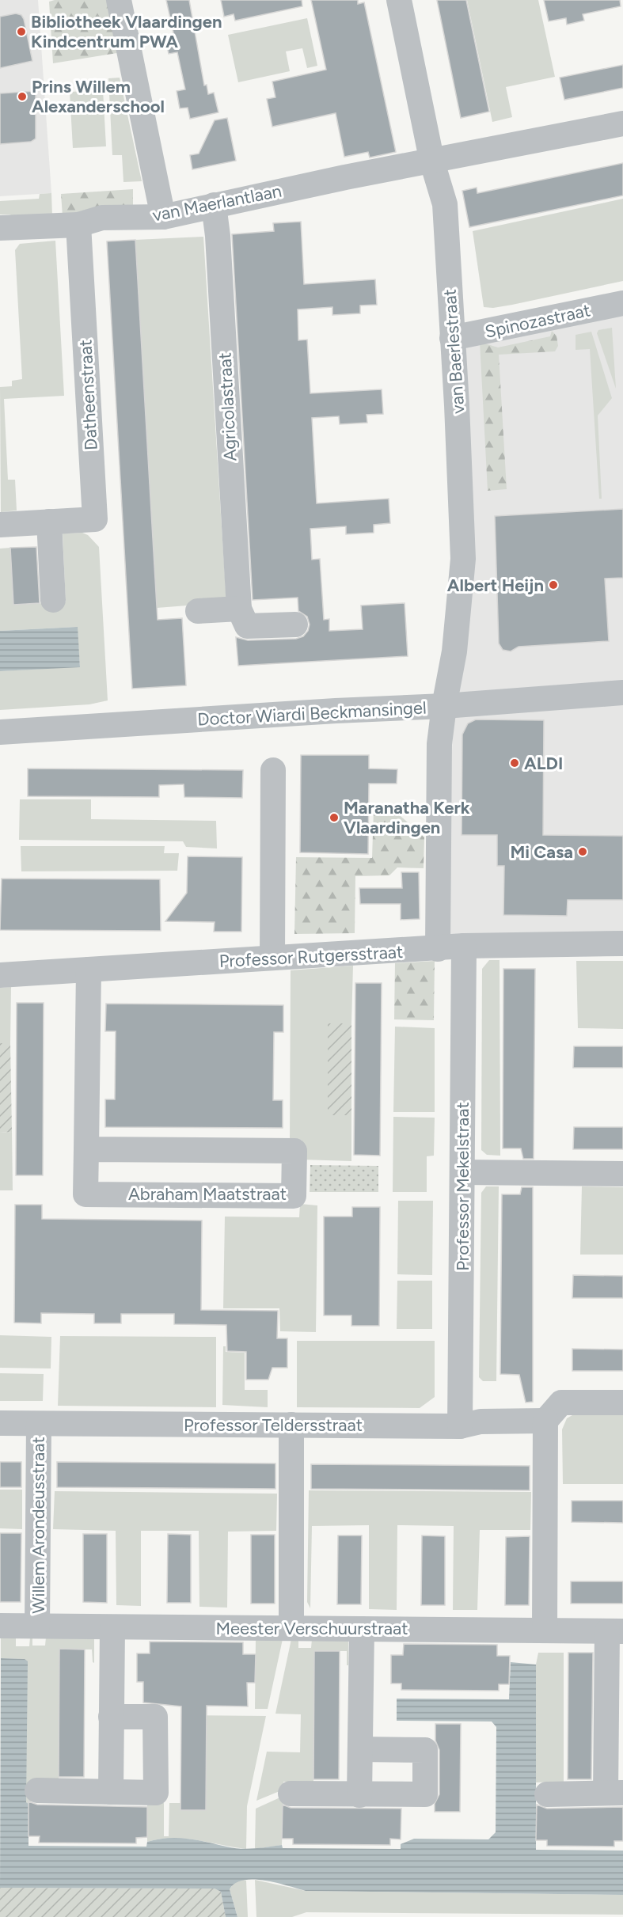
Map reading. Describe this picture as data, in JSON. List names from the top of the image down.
{
  "streets": {
    "street": [
      "van Maerlantlaan",
      "Spinozastraat",
      "van Baerlestraat",
      "Datheenstraat",
      "Agricolastraat",
      "Doctor Wiardi Beckmansingel",
      "Professor Rutgersstraat",
      "Professor Mekelstraat",
      "Abraham Maatstraat",
      "Professor Teldersstraat",
      "Willem Arondeusstraat",
      "Meester Verschuurstraat"
    ]
  },
  "crossings": [
    ["van Maerlantlaan", "van Baerlestraat"],
    ["van Maerlantlaan", "Datheenstraat"],
    ["van Maerlantlaan", "Agricolastraat"],
    ["Spinozastraat", "van Baerlestraat"],
    ["van Baerlestraat", "Doctor Wiardi Beckmansingel"],
    ["Professor Rutgersstraat", "Professor Mekelstraat"],
    ["Professor Rutgersstraat", "Abraham Maatstraat"],
    ["Professor Mekelstraat", "Professor Teldersstraat"],
    ["Professor Teldersstraat", "Willem Arondeusstraat"],
    ["Willem Arondeusstraat", "Meester Verschuurstraat"]
  ],
  "places": [
    "Bibliotheek Vlaardingen Kindcentrum PWA",
    "Prins Willem Alexanderschool",
    "Albert Heijn",
    "ALDI",
    "Maranatha Kerk Vlaardingen",
    "Mi Casa"
  ]
}
